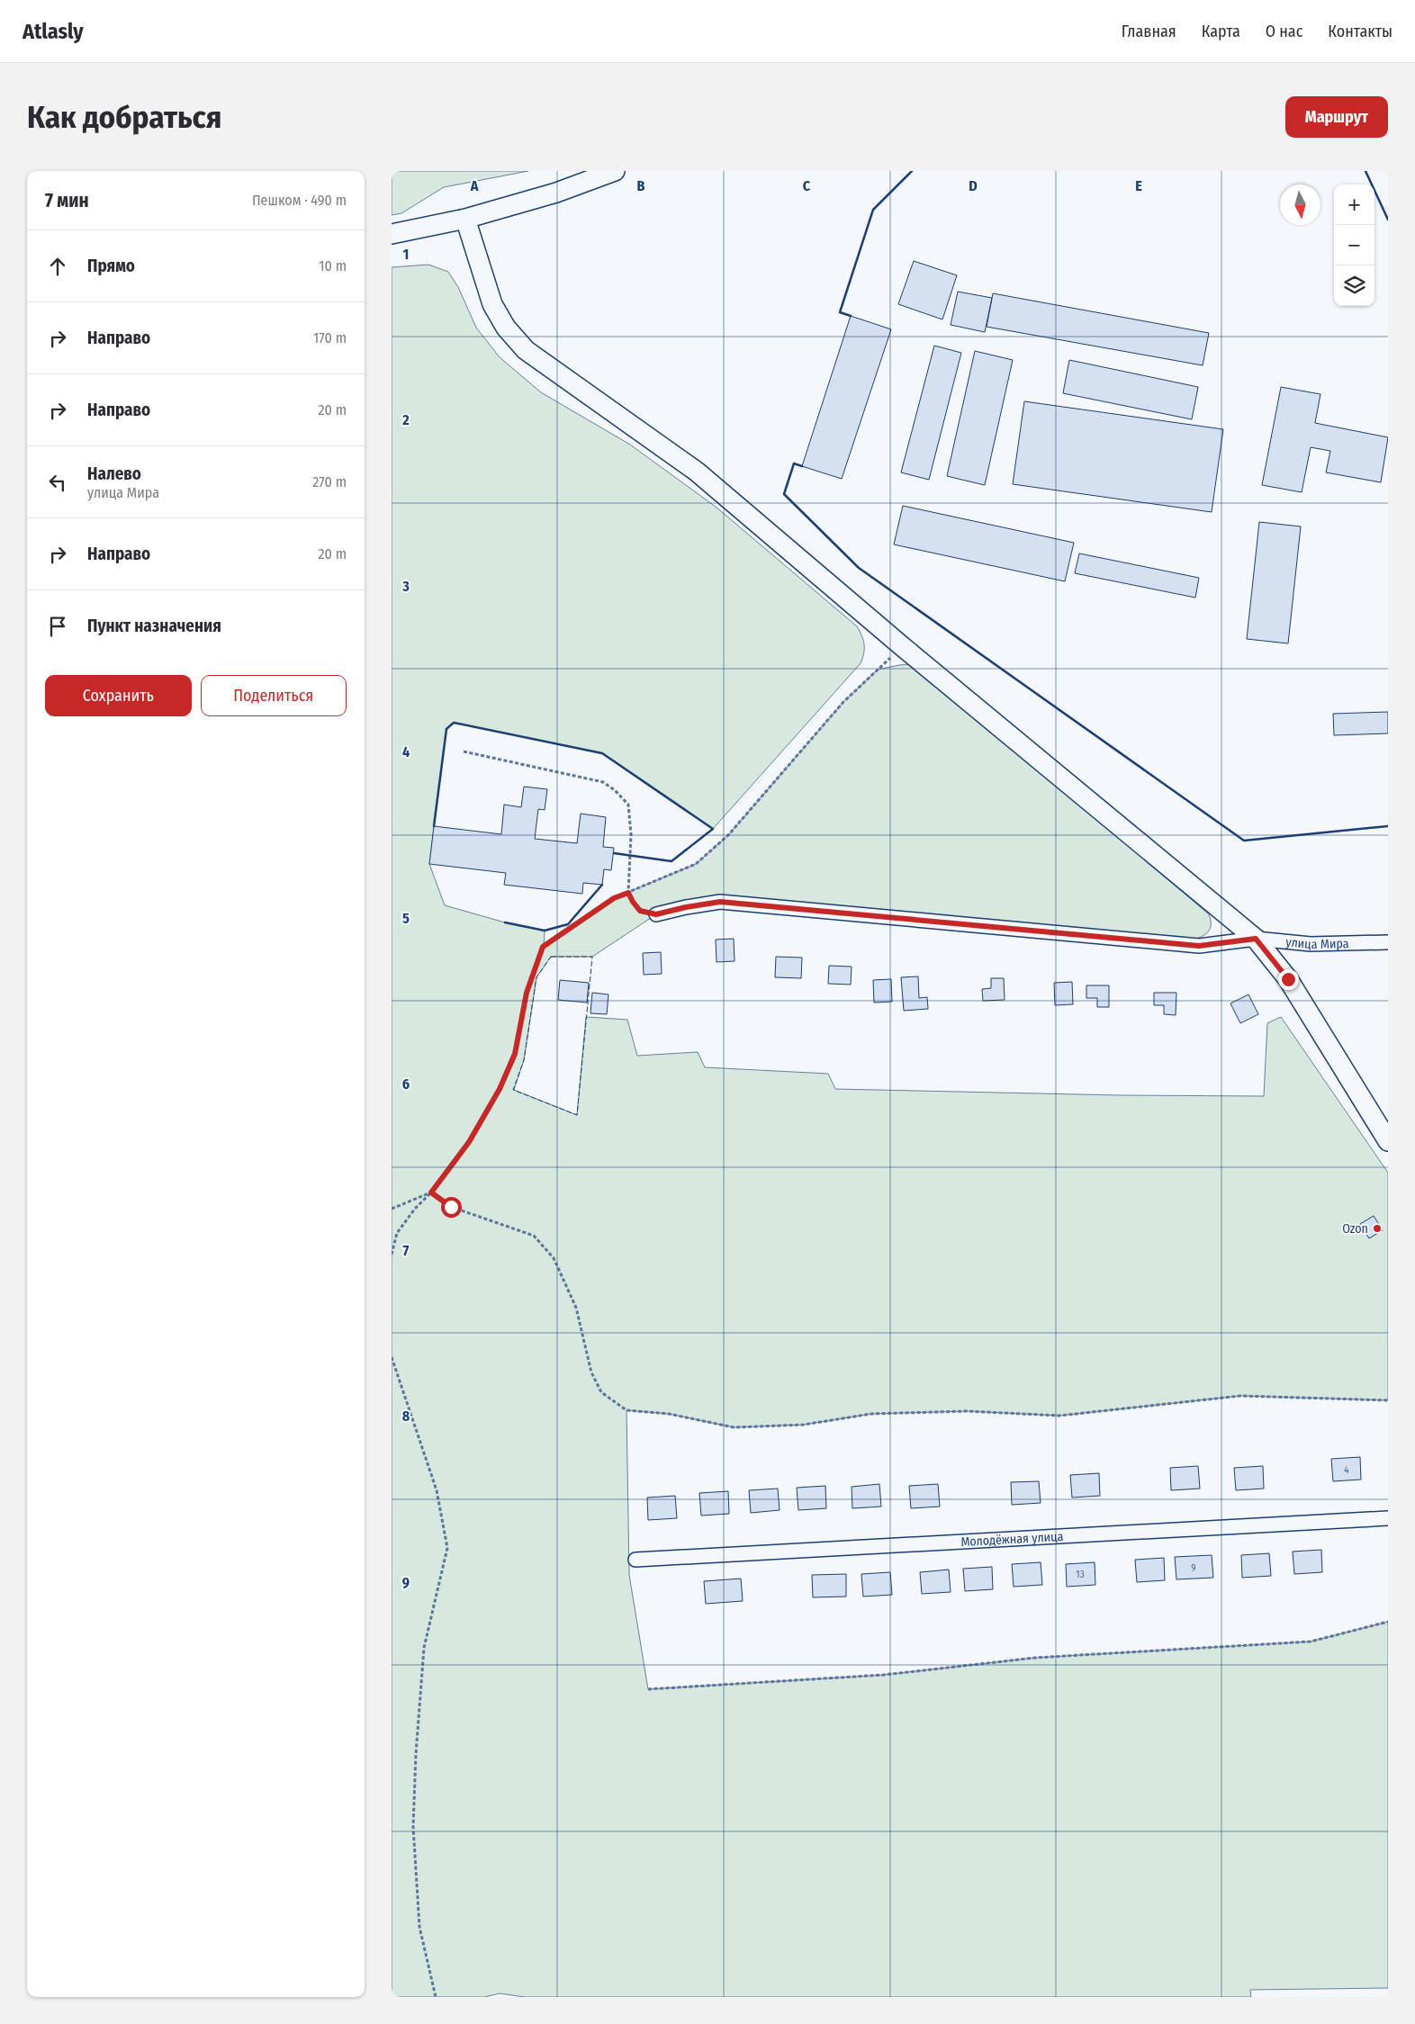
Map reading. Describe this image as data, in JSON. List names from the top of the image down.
{
  "streets": {
    "street": ["улица Мира", "Молодёжная улица"]
  },
  "places": ["Ozon"],
  "house_numbers": ["4", "9", "13"],
  "north": "bottom",
  "page": {
    "header": "Atlasly",
    "nav": [
      "Главная",
      "Карта",
      "О нас",
      "Контакты"
    ],
    "buttons": [
      "Маршрут",
      ["Сохранить", "Поделиться"]
    ],
    "title": "Как добраться",
    "heading": ["7 мин", "Пешком · 490 m"],
    "map_buttons": ["+", "−"],
    "list": [
      ["Прямо", "10 m"],
      ["Направо", "170 m"],
      ["Направо", "20 m"],
      ["Налево", "улица Мира", "270 m"],
      ["Направо", "20 m"],
      "Пункт назначения"
    ]
  },
  "grid": {
    "columns": [
      "A",
      "B",
      "C",
      "D",
      "E"
    ],
    "rows": [
      "1",
      "2",
      "3",
      "4",
      "5",
      "6",
      "7",
      "8",
      "9"
    ]
  }
}
